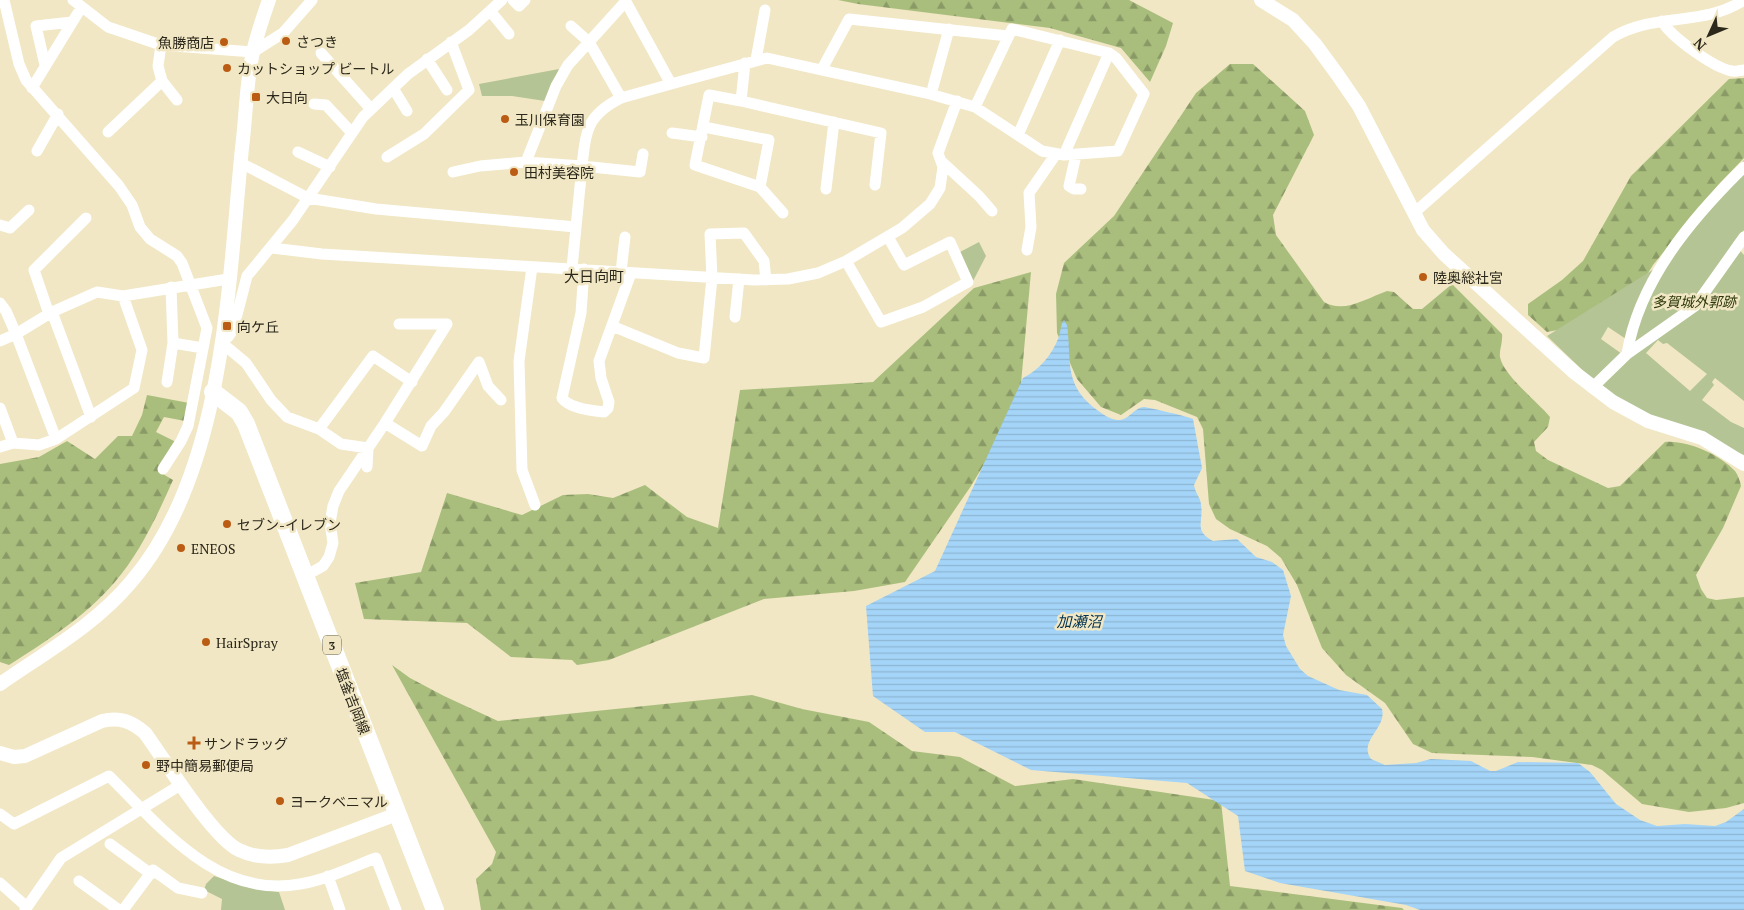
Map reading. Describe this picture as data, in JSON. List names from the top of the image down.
{
  "streets": {
    "main road": ["3", "塩釜吉岡線"]
  },
  "districts": ["大日向町"],
  "water": ["加瀬沼"],
  "parks": ["多賀城外郭跡"],
  "places": {
    "other": [
      "さつき",
      "魚勝商店",
      "カットショップ ビートル",
      "玉川保育園",
      "田村美容院",
      "陸奥総社宮",
      "セブン-イレブン",
      "ENEOS",
      "HairSpray",
      "野中簡易郵便局",
      "ヨークベニマル"
    ],
    "transit": ["大日向", "向ケ丘"],
    "health": ["サンドラッグ"]
  },
  "north": "bottom left"
}
